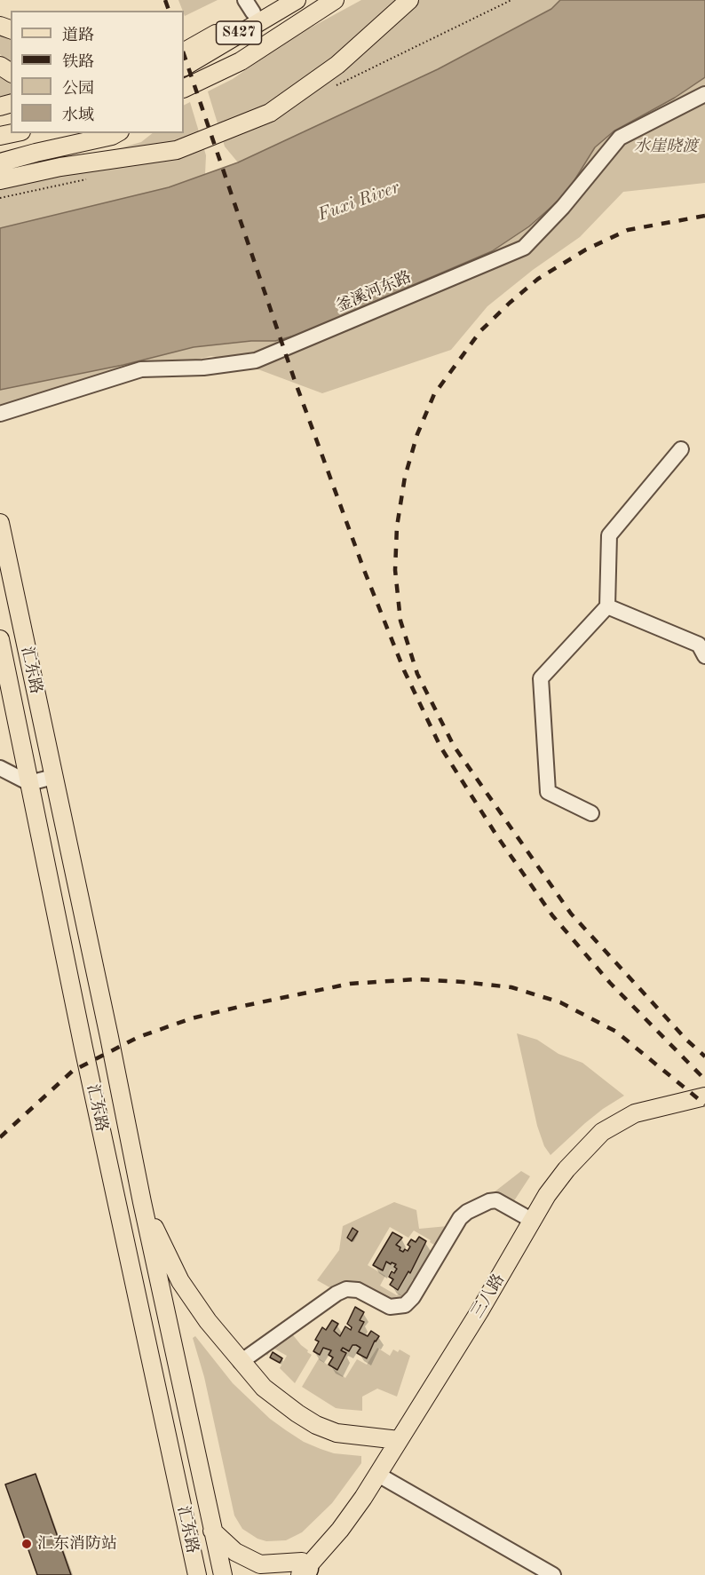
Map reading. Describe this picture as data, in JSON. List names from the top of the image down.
{
  "streets": {
    "main road": ["S427", "汇东路", "三八路"],
    "street": ["釜溪河东路"]
  },
  "water": ["Fuxi River"],
  "parks": ["水崖晓渡"],
  "places": ["汇东消防站"],
  "legend": [
    "道路",
    "铁路",
    "公园",
    "水域"
  ]
}
